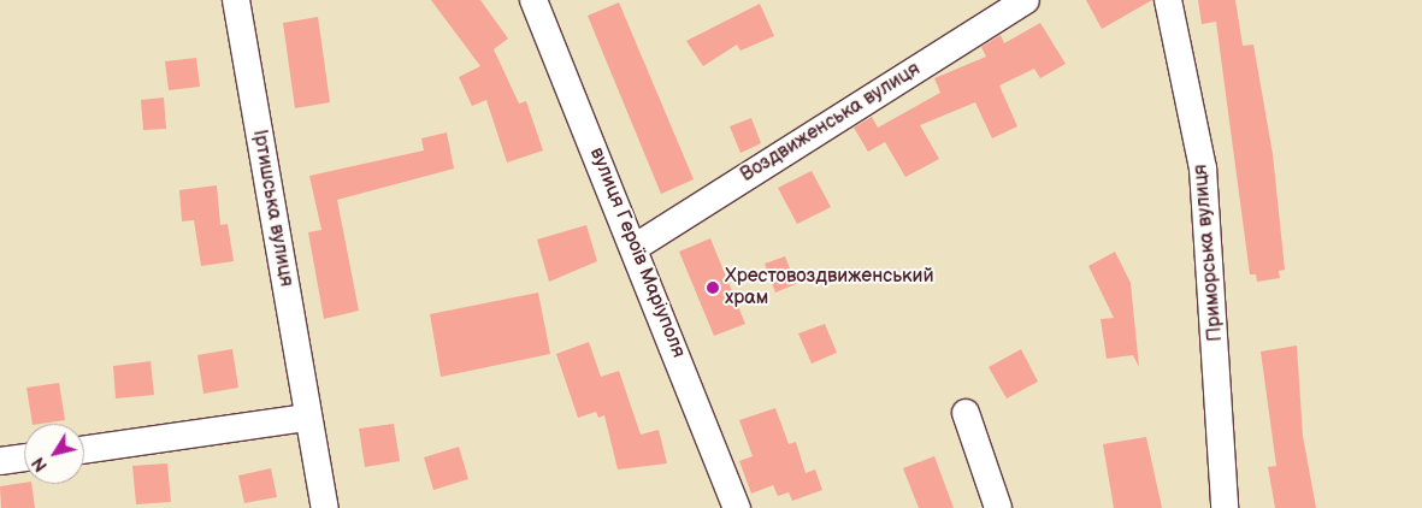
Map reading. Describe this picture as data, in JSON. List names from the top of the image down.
{
  "streets": {
    "street": [
      "Воздвиженська вулиця",
      "Іртишська вулиця",
      "вулиця Героїв Маріуполя",
      "Приморська вулиця"
    ]
  },
  "crossings": [
    ["Воздвиженська вулиця", "вулиця Героїв Маріуполя"]
  ],
  "places": ["Хрестовоздвиженський храм"],
  "north": "bottom left"
}
